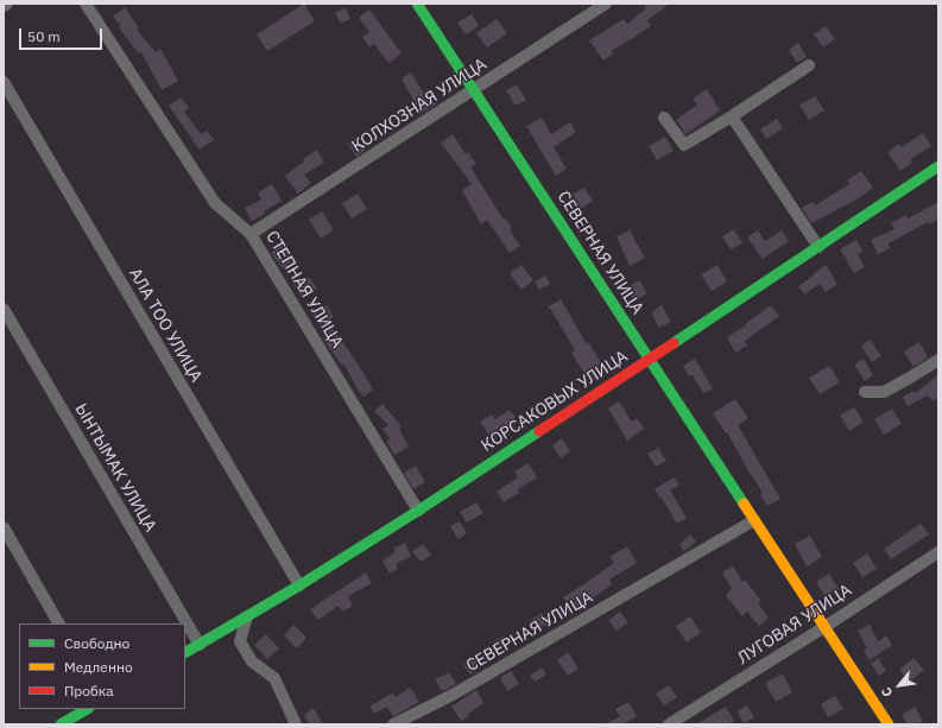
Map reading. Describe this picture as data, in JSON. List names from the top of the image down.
{
  "streets": {
    "street": [
      "КОЛХОЗНАЯ УЛИЦА",
      "СЕВЕРНАЯ УЛИЦА",
      "СТЕПНАЯ УЛИЦА",
      "АЛА ТОО УЛИЦА",
      "КОРСАКОВЫХ УЛИЦА",
      "ЫНТЫМАК УЛИЦА",
      "ЛУГОВАЯ УЛИЦА"
    ]
  },
  "crossings": [
    ["КОЛХОЗНАЯ УЛИЦА", "СЕВЕРНАЯ УЛИЦА"],
    ["КОЛХОЗНАЯ УЛИЦА", "СТЕПНАЯ УЛИЦА"],
    ["СЕВЕРНАЯ УЛИЦА", "КОРСАКОВЫХ УЛИЦА"],
    ["СЕВЕРНАЯ УЛИЦА", "ЛУГОВАЯ УЛИЦА"],
    ["СТЕПНАЯ УЛИЦА", "КОРСАКОВЫХ УЛИЦА"],
    ["АЛА ТОО УЛИЦА", "КОРСАКОВЫХ УЛИЦА"],
    ["КОРСАКОВЫХ УЛИЦА", "ЫНТЫМАК УЛИЦА"]
  ],
  "legend": ["Свободно", "Медленно", "Пробка"],
  "scale_bar": "50 m",
  "north": "bottom left"
}
